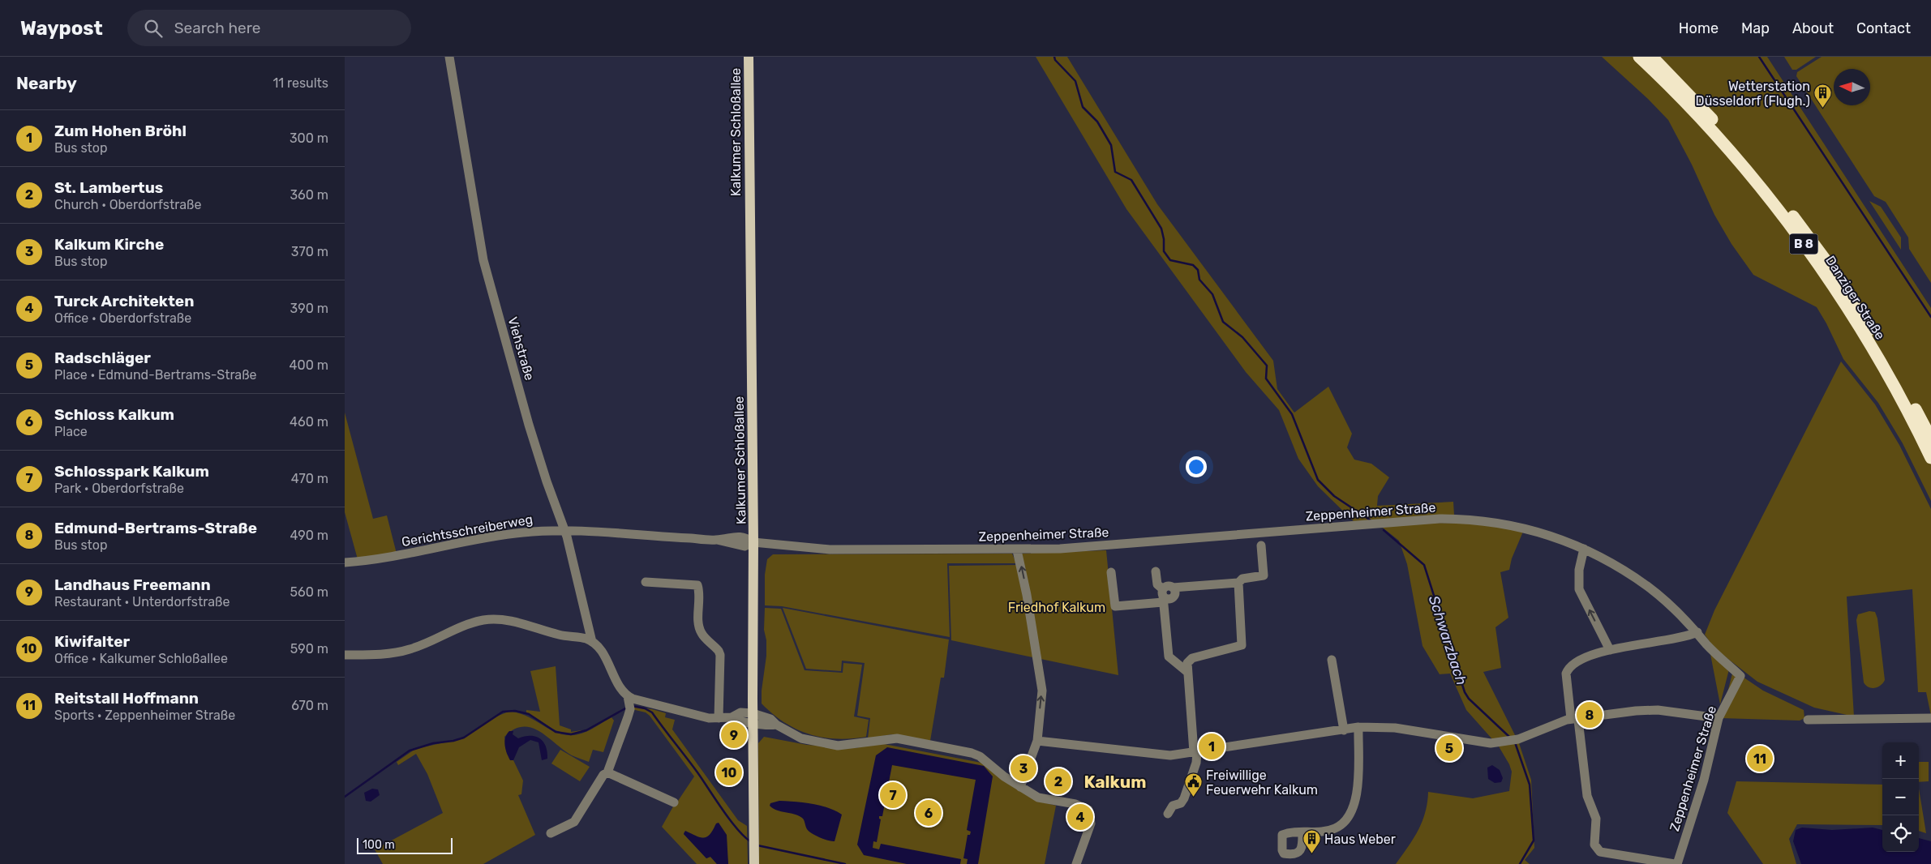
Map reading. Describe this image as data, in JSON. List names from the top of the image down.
{
  "streets": {
    "highway": ["B 8", "Danziger Straße"],
    "main road": ["Kalkumer Schloßallee"],
    "street": ["Viehstraße", "Zeppenheimer Straße", "Gerichtsschreiberweg"]
  },
  "crossings": [
    ["Kalkumer Schloßallee", "Zeppenheimer Straße"],
    ["Kalkumer Schloßallee", "Gerichtsschreiberweg"],
    ["Viehstraße", "Gerichtsschreiberweg"],
    ["Zeppenheimer Straße", "Gerichtsschreiberweg"]
  ],
  "districts": ["Kalkum"],
  "water": ["Schwarzbach"],
  "parks": ["Friedhof Kalkum"],
  "places": {
    "building": ["Wetterstation Düsseldorf (Flugh.)", "Haus Weber"],
    "public building": ["Freiwillige Feuerwehr Kalkum"]
  },
  "scale_bar": "100 m",
  "north": "left",
  "page": {
    "header": "Waypost",
    "search": "Search here",
    "nav": [
      "Home",
      "Map",
      "About",
      "Contact"
    ],
    "heading": ["Nearby", "11 results"],
    "list": [
      {
        "mark": "1",
        "name": "Zum Hohen Bröhl",
        "note": "Bus stop",
        "value": "300 m"
      },
      {
        "mark": "2",
        "name": "St. Lambertus",
        "note": "Church · Oberdorfstraße",
        "value": "360 m"
      },
      {
        "mark": "3",
        "name": "Kalkum Kirche",
        "note": "Bus stop",
        "value": "370 m"
      },
      {
        "mark": "4",
        "name": "Turck Architekten",
        "note": "Office · Oberdorfstraße",
        "value": "390 m"
      },
      {
        "mark": "5",
        "name": "Radschläger",
        "note": "Place · Edmund-Bertrams-Straße",
        "value": "400 m"
      },
      {
        "mark": "6",
        "name": "Schloss Kalkum",
        "note": "Place",
        "value": "460 m"
      },
      {
        "mark": "7",
        "name": "Schlosspark Kalkum",
        "note": "Park · Oberdorfstraße",
        "value": "470 m"
      },
      {
        "mark": "8",
        "name": "Edmund-Bertrams-Straße",
        "note": "Bus stop",
        "value": "490 m"
      },
      {
        "mark": "9",
        "name": "Landhaus Freemann",
        "note": "Restaurant · Unterdorfstraße",
        "value": "560 m"
      },
      {
        "mark": "10",
        "name": "Kiwifalter",
        "note": "Office · Kalkumer Schloßallee",
        "value": "590 m"
      },
      {
        "mark": "11",
        "name": "Reitstall Hoffmann",
        "note": "Sports · Zeppenheimer Straße",
        "value": "670 m"
      }
    ],
    "pins": [
      "8",
      "9",
      "1",
      "5",
      "11",
      "3",
      "10",
      "2",
      "7",
      "6",
      "4"
    ],
    "map_buttons": ["+", "−"],
    "scale": "100 m"
  }
}
